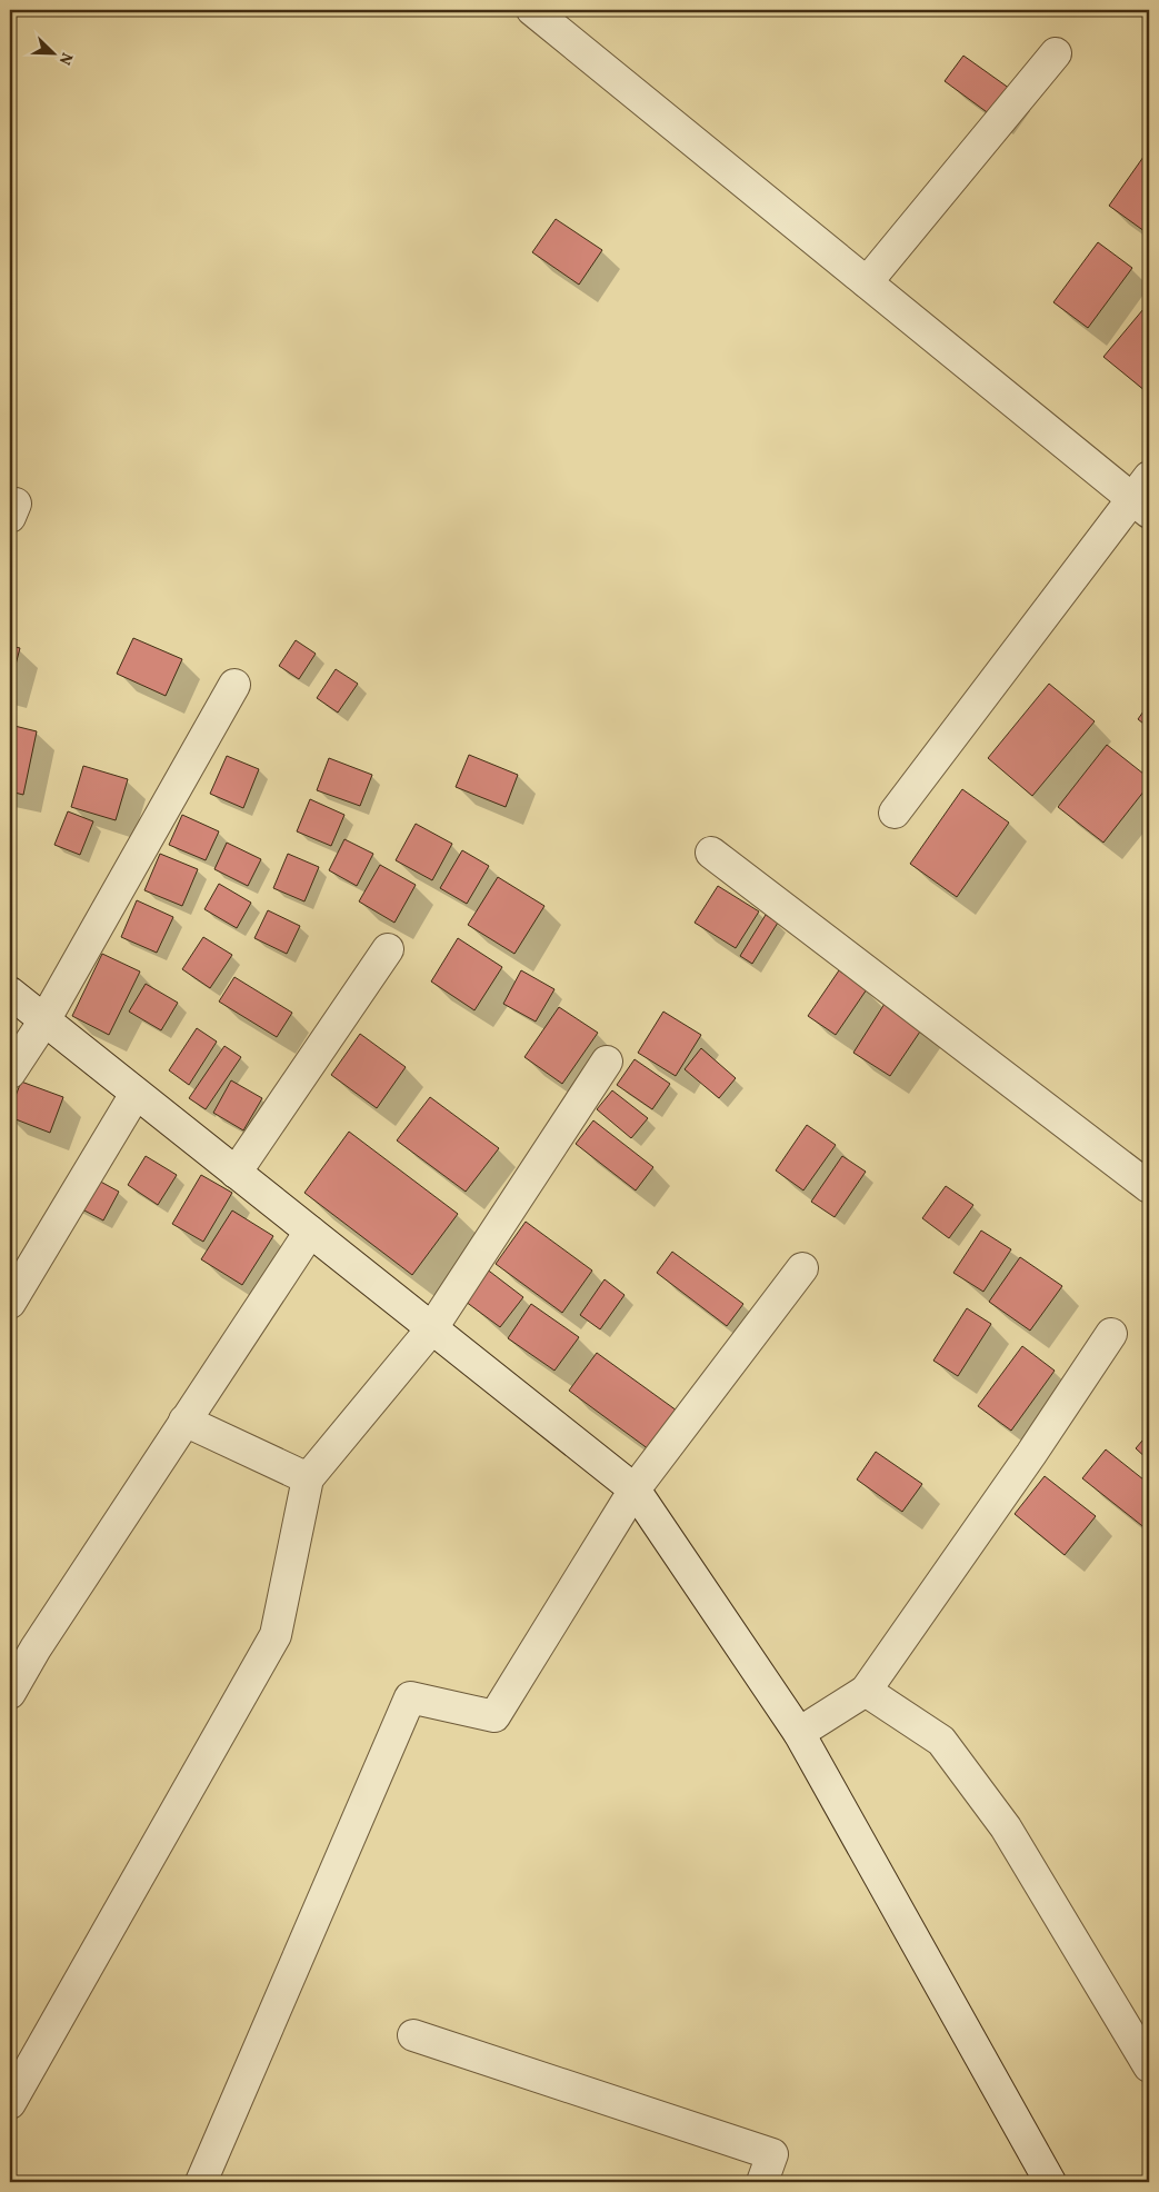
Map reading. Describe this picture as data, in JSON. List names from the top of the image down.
{
  "north": "bottom right"
}
